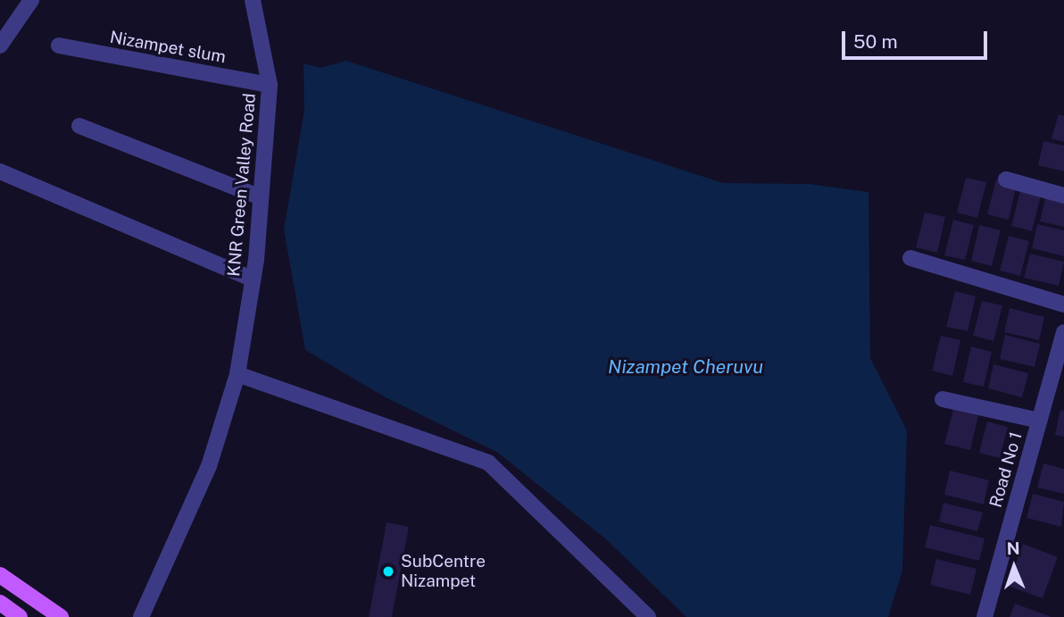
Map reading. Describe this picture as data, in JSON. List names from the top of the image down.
{
  "streets": {
    "street": ["Nizampet slum", "KNR Green Valley Road", "Road No 1"]
  },
  "crossings": [
    ["Nizampet slum", "KNR Green Valley Road"]
  ],
  "water": ["Nizampet Cheruvu"],
  "places": ["SubCentre Nizampet"],
  "scale_bar": "50 m",
  "north": "top"
}
